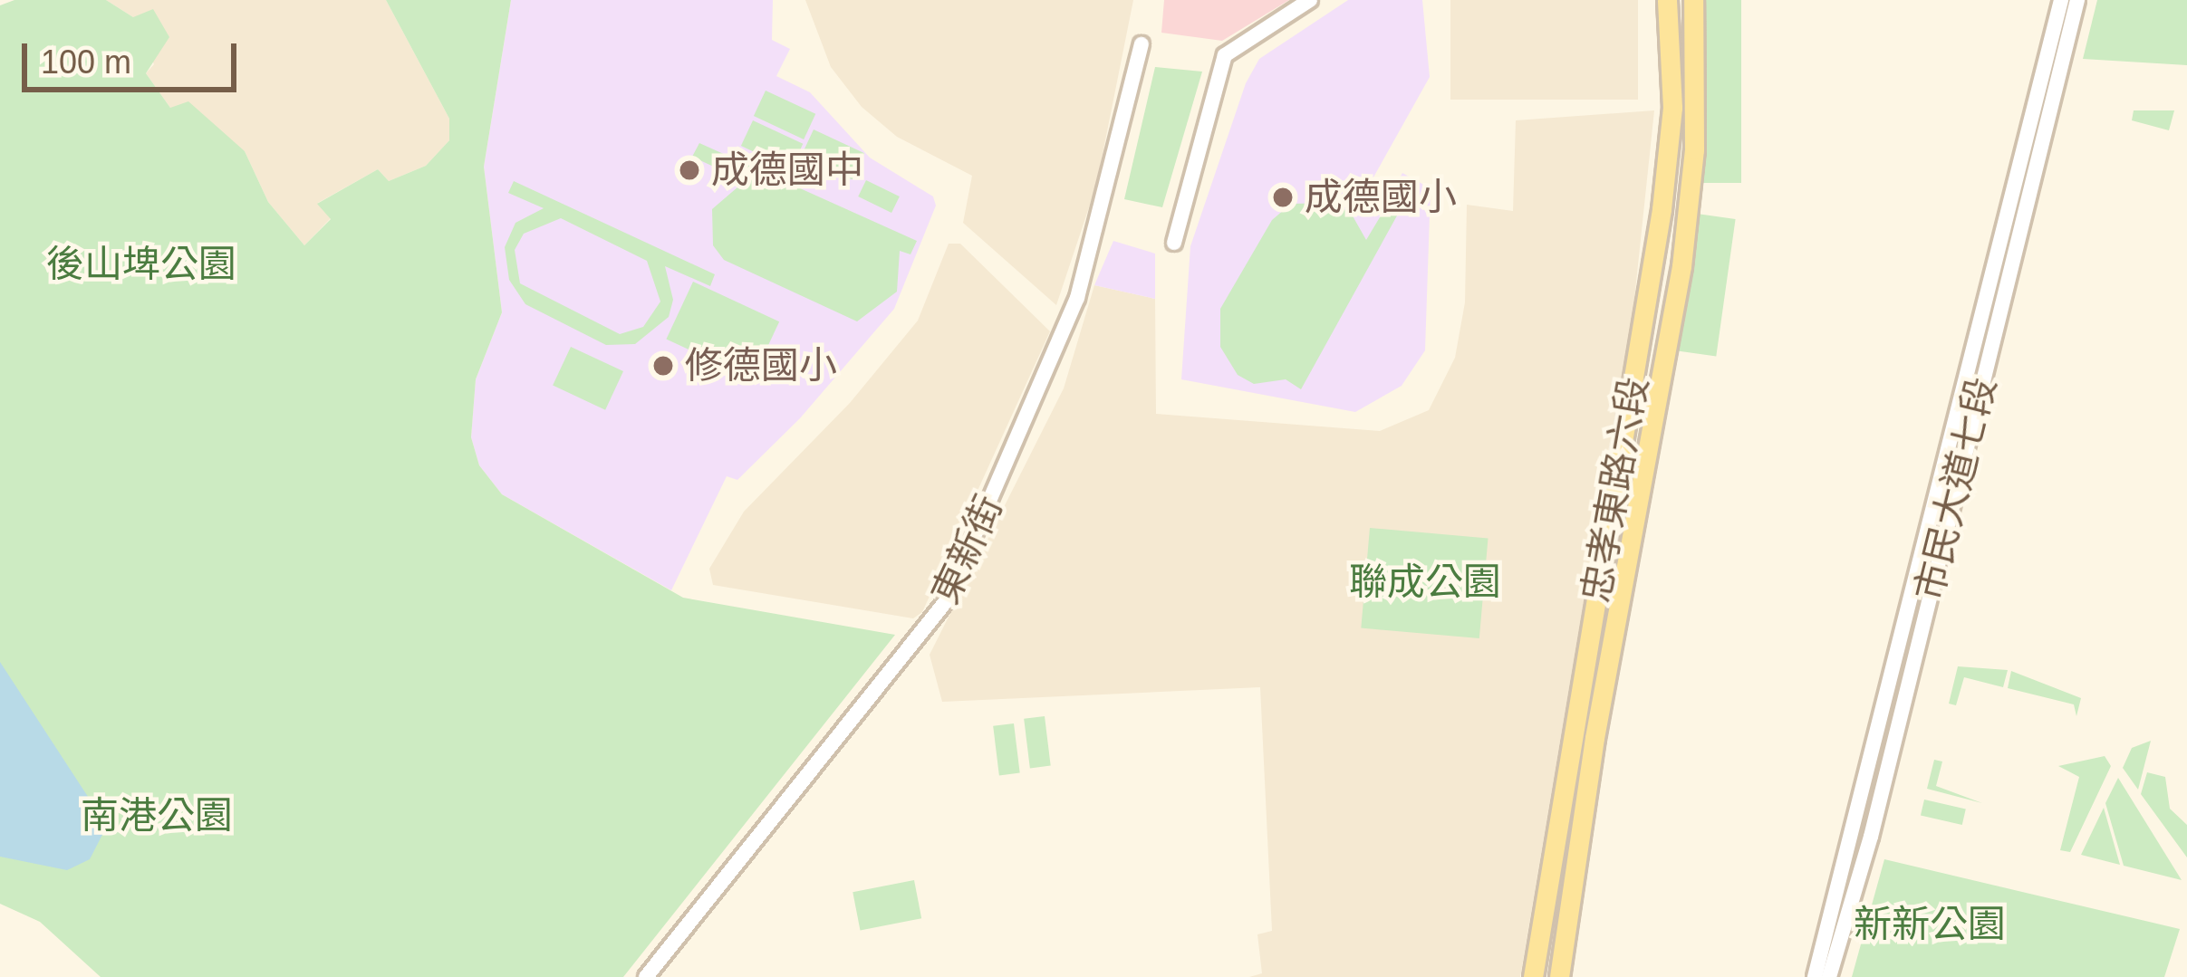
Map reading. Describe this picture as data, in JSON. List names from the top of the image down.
{
  "streets": {
    "main road": ["忠孝東路六段"],
    "street": ["市民大道七段", "東新街"]
  },
  "parks": [
    "後山埤公園",
    "聯成公園",
    "南港公園",
    "新新公園"
  ],
  "places": ["成德國中", "成德國小", "修德國小"],
  "scale_bar": "100 m"
}
